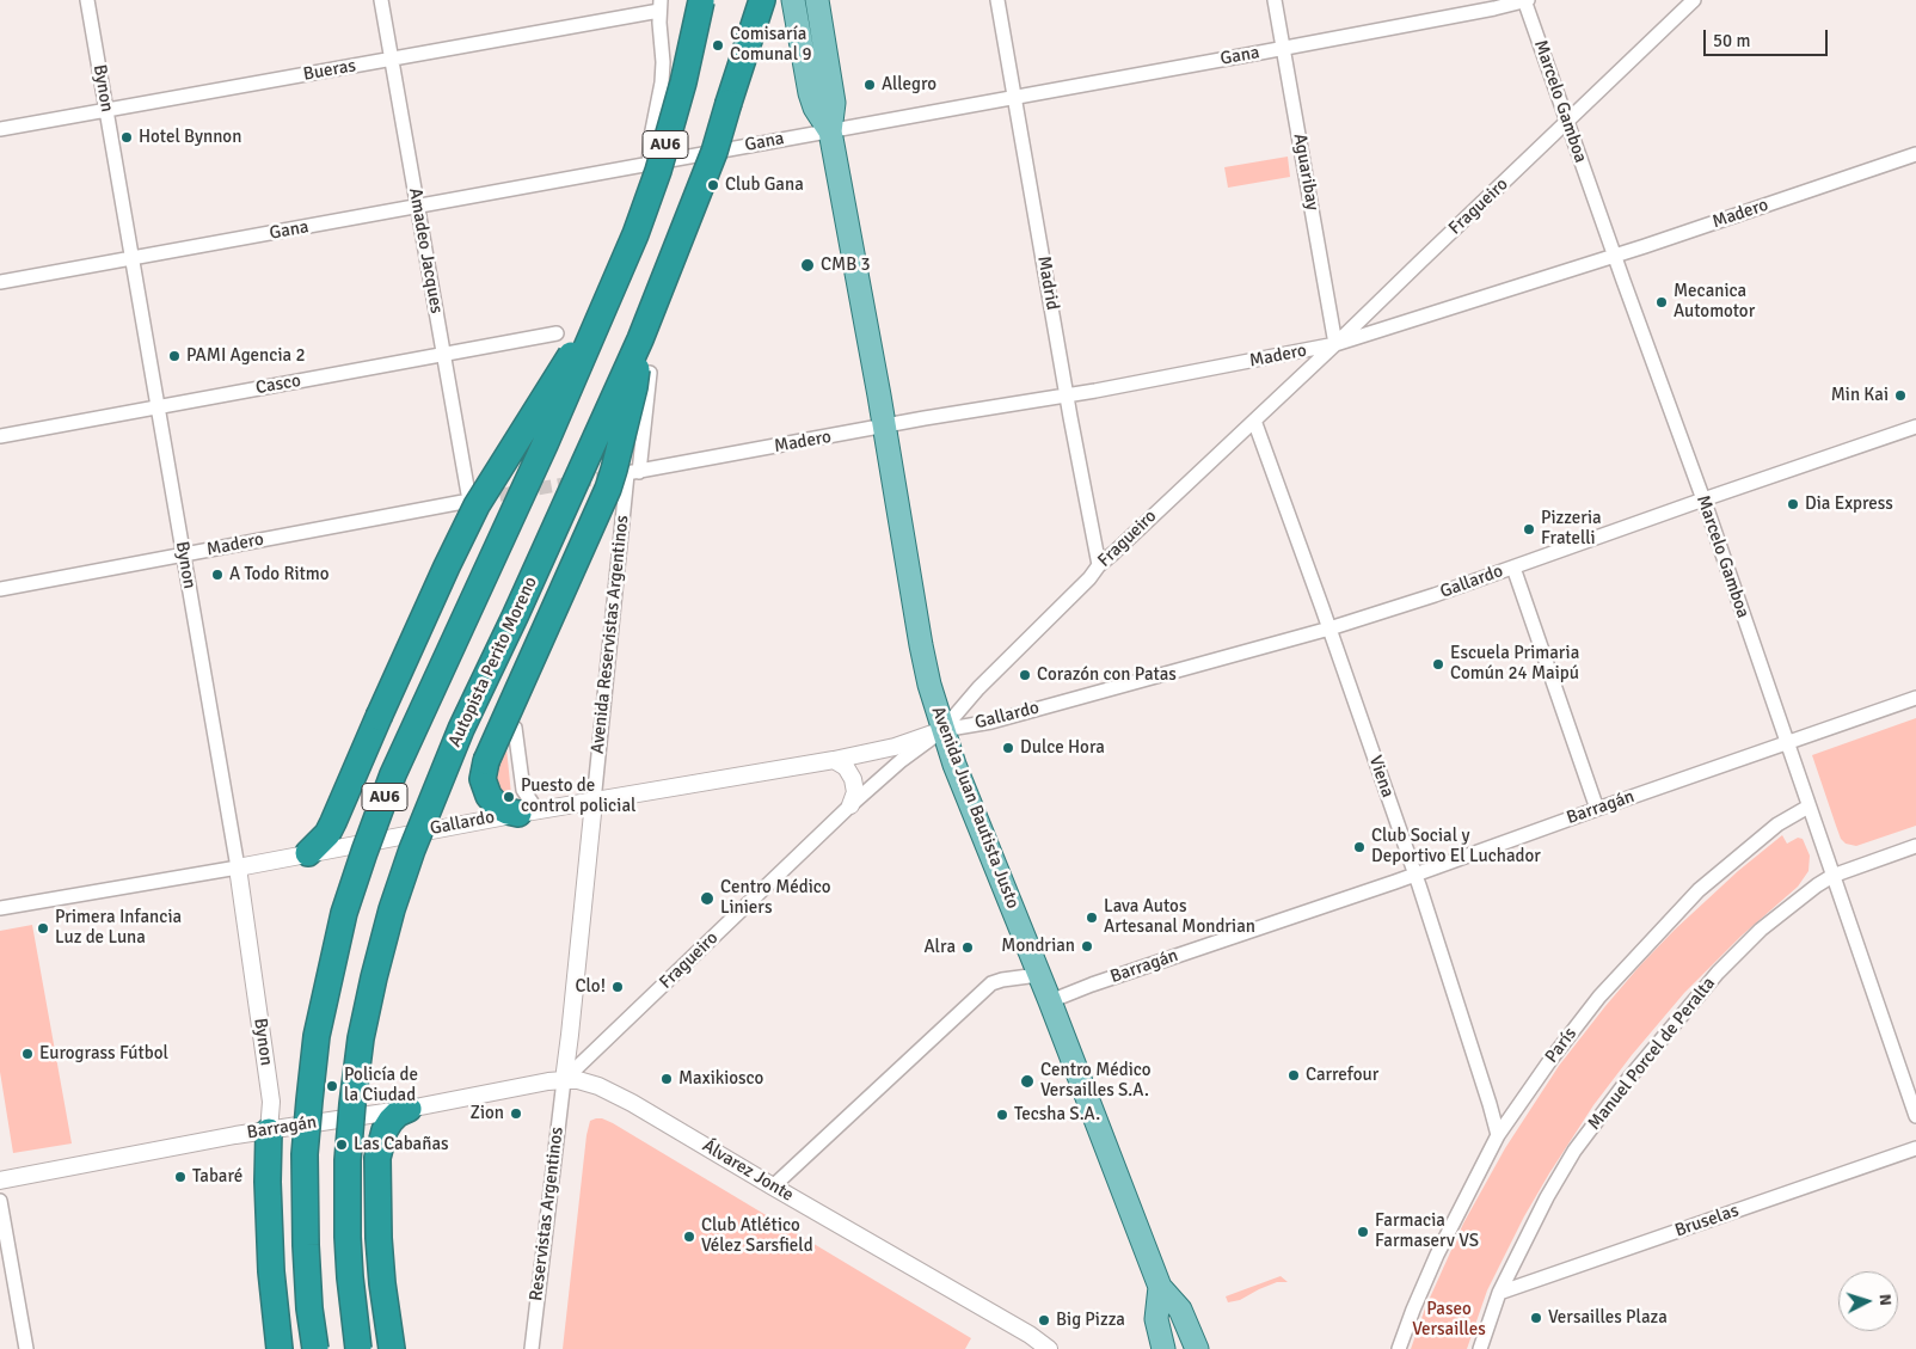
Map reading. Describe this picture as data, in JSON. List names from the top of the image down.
{
  "streets": {
    "highway": ["AU6", "Autopista Perito Moreno"],
    "main road": ["Avenida Juan Bautista Justo"],
    "street": [
      "Gana",
      "Bueras",
      "Bynon",
      "Marcelo Gamboa",
      "Aguaribay",
      "Fragueiro",
      "Madero",
      "Amadeo Jacques",
      "Madrid",
      "Casco",
      "Gallardo",
      "Avenida Reservistas Argentinos",
      "Viena",
      "Barragán",
      "París",
      "Manuel Porcel de Peralta",
      "Álvarez Jonte",
      "Reservistas Argentinos",
      "Bruselas"
    ]
  },
  "crossings": [
    ["Gana", "Bynon"],
    ["Gana", "Marcelo Gamboa"],
    ["Gana", "Aguaribay"],
    ["Gana", "Amadeo Jacques"],
    ["Gana", "Madrid"],
    ["Gana", "Avenida Juan Bautista Justo"],
    ["Bueras", "Bynon"],
    ["Bueras", "Amadeo Jacques"],
    ["Bynon", "Madero"],
    ["Bynon", "Casco"],
    ["Bynon", "Gallardo"],
    ["Bynon", "Barragán"],
    ["Marcelo Gamboa", "Fragueiro"],
    ["Marcelo Gamboa", "Madero"],
    ["Marcelo Gamboa", "Gallardo"],
    ["Marcelo Gamboa", "Barragán"],
    ["Marcelo Gamboa", "París"],
    ["Marcelo Gamboa", "Manuel Porcel de Peralta"],
    ["Aguaribay", "Fragueiro"],
    ["Aguaribay", "Madero"],
    ["Fragueiro", "Madero"],
    ["Fragueiro", "Madrid"],
    ["Fragueiro", "Gallardo"],
    ["Fragueiro", "Avenida Reservistas Argentinos"],
    ["Fragueiro", "Viena"],
    ["Fragueiro", "Avenida Juan Bautista Justo"],
    ["Fragueiro", "Barragán"],
    ["Fragueiro", "Álvarez Jonte"],
    ["Fragueiro", "Reservistas Argentinos"],
    ["Madero", "Amadeo Jacques"],
    ["Madero", "Madrid"],
    ["Madero", "Avenida Reservistas Argentinos"],
    ["Madero", "Avenida Juan Bautista Justo"],
    ["Amadeo Jacques", "Casco"],
    ["Gallardo", "Avenida Reservistas Argentinos"],
    ["Gallardo", "Viena"],
    ["Gallardo", "Avenida Juan Bautista Justo"],
    ["Avenida Reservistas Argentinos", "Barragán"],
    ["Avenida Reservistas Argentinos", "Álvarez Jonte"],
    ["Avenida Reservistas Argentinos", "Reservistas Argentinos"],
    ["Viena", "Barragán"],
    ["Viena", "París"],
    ["Avenida Juan Bautista Justo", "Barragán"],
    ["Barragán", "Álvarez Jonte"],
    ["Barragán", "Reservistas Argentinos"],
    ["Manuel Porcel de Peralta", "Bruselas"],
    ["Álvarez Jonte", "Reservistas Argentinos"]
  ],
  "parks": ["Paseo Versailles"],
  "places": [
    "Comisaría Comunal 9",
    "Allegro",
    "Hotel Bynnon",
    "Club Gana",
    "CMB 3",
    "Mecanica Automotor",
    "PAMI Agencia 2",
    "Min Kai",
    "Dia Express",
    "Pizzeria Fratelli",
    "A Todo Ritmo",
    "Escuela Primaria Común 24 Maipú",
    "Corazón con Patas",
    "Dulce Hora",
    "Puesto de control policial",
    "Club Social y Deportivo El Luchador",
    "Centro Médico Liniers",
    "Lava Autos Artesanal Mondrian",
    "Primera Infancia Luz de Luna",
    "Mondrian",
    "Alra",
    "Clo!",
    "Eurograss Fútbol",
    "Carrefour",
    "Maxikiosco",
    "Centro Médico Versailles S.A.",
    "Policía de la Ciudad",
    "Zion",
    "Tecsha S.A.",
    "Las Cabañas",
    "Tabaré",
    "Farmacia Farmaserv VS",
    "Club Atlético Vélez Sarsfield",
    "Versailles Plaza",
    "Big Pizza"
  ],
  "scale_bar": "50 m",
  "north": "right"
}
